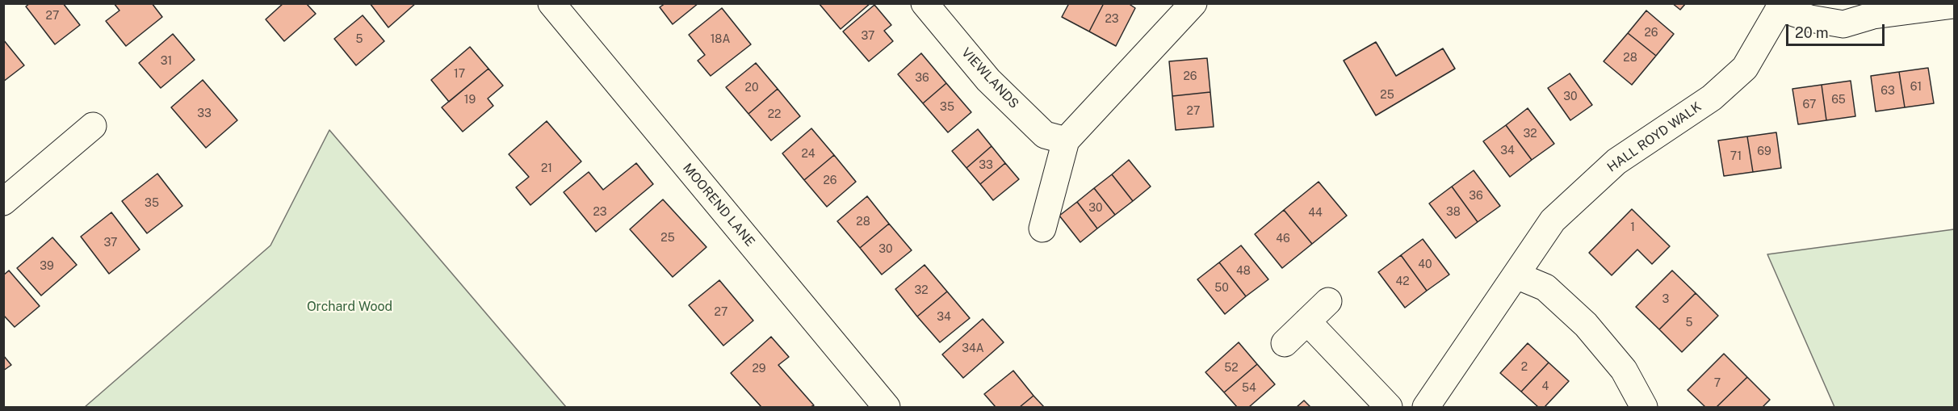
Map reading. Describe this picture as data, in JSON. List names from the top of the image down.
{
  "streets": {
    "street": ["VIEWLANDS", "HALL ROYD WALK", "MOOREND LANE"]
  },
  "parks": ["Orchard Wood"],
  "house_numbers": [
    "27",
    "23",
    "26",
    "37",
    "5",
    "18A",
    "28",
    "31",
    "17",
    "26",
    "36",
    "61",
    "20",
    "63",
    "25",
    "30",
    "19",
    "65",
    "67",
    "35",
    "27",
    "33",
    "22",
    "32",
    "34",
    "69",
    "24",
    "71",
    "33",
    "21",
    "26",
    "36",
    "35",
    "30",
    "23",
    "38",
    "44",
    "28",
    "1",
    "25",
    "46",
    "37",
    "30",
    "40",
    "39",
    "48",
    "42",
    "50",
    "32",
    "3",
    "27",
    "34",
    "5",
    "34A",
    "2",
    "52",
    "29",
    "7",
    "4",
    "54"
  ],
  "scale_bar": "20 m"
}
